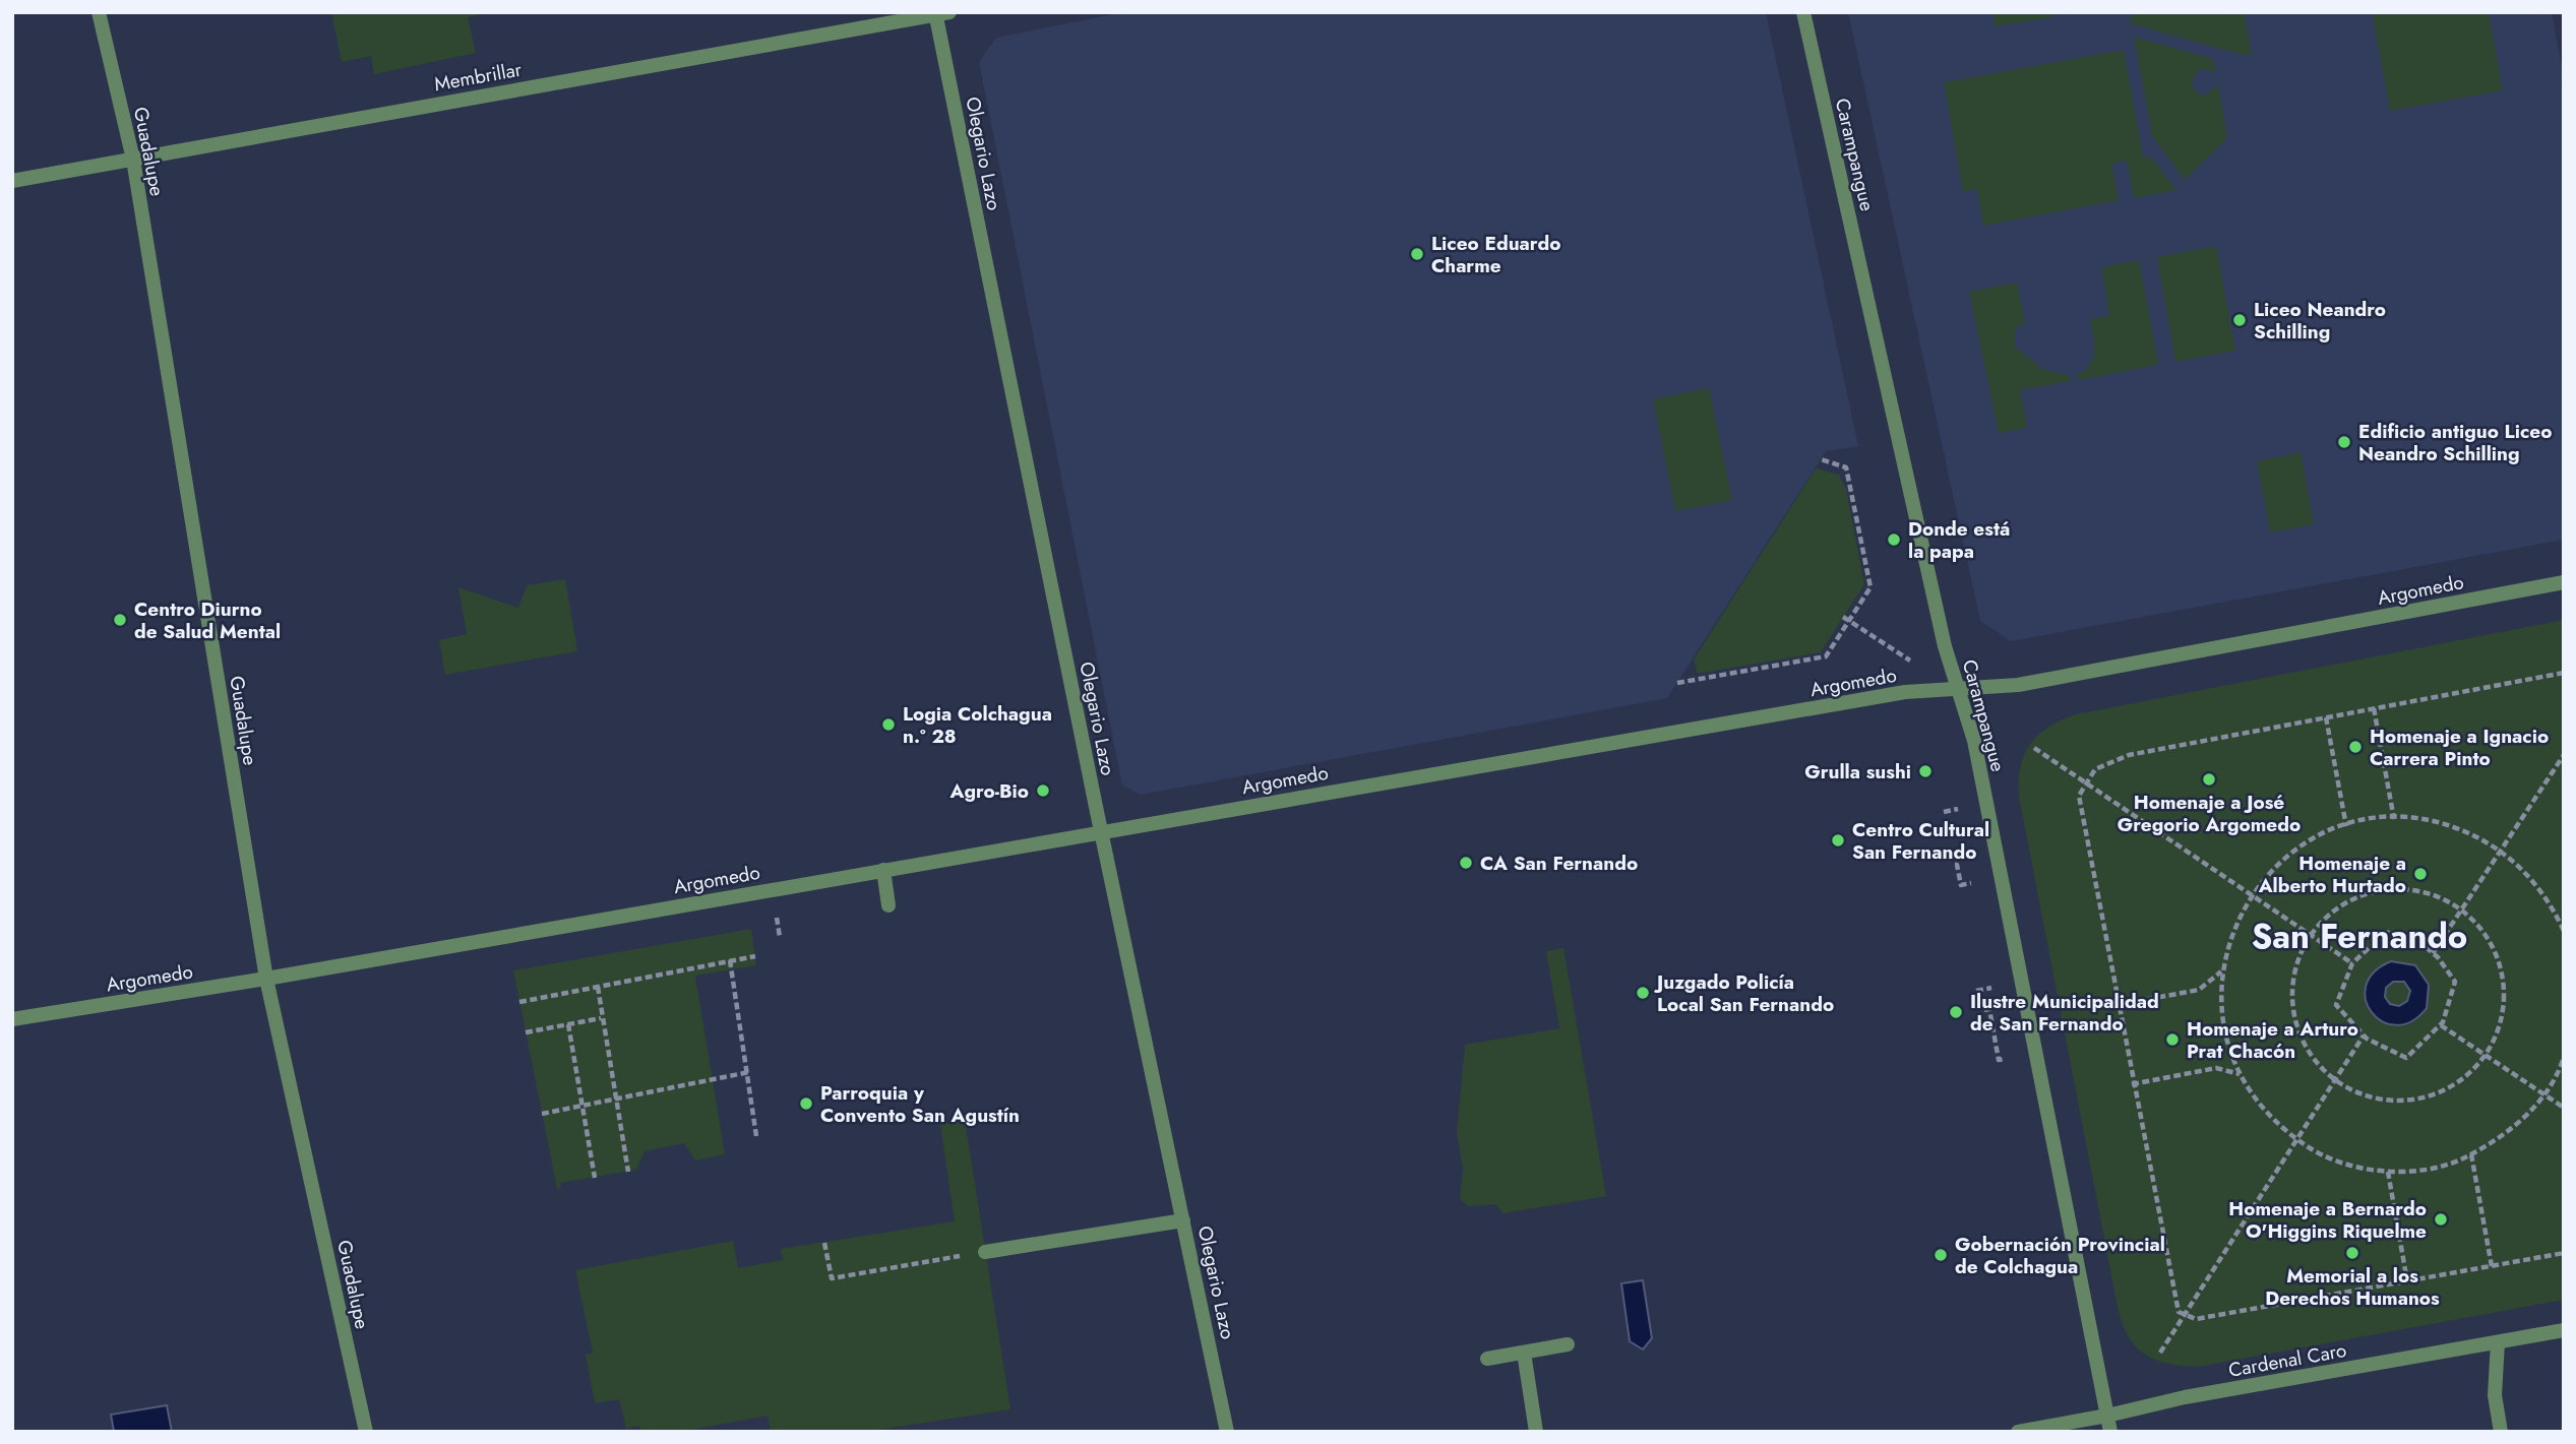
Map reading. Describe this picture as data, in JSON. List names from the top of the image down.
{
  "streets": {
    "street": [
      "Membrillar",
      "Guadalupe",
      "Olegario Lazo",
      "Carampangue",
      "Argomedo",
      "Cardenal Caro"
    ]
  },
  "crossings": [
    ["Membrillar", "Guadalupe"],
    ["Membrillar", "Olegario Lazo"],
    ["Guadalupe", "Argomedo"],
    ["Olegario Lazo", "Argomedo"],
    ["Carampangue", "Argomedo"],
    ["Carampangue", "Cardenal Caro"]
  ],
  "districts": ["San Fernando"],
  "places": [
    "Liceo Eduardo Charme",
    "Liceo Neandro Schilling",
    "Edificio antiguo Liceo Neandro Schilling",
    "Donde está la papa",
    "Centro Diurno de Salud Mental",
    "Logia Colchagua n.° 28",
    "Homenaje a Ignacio Carrera Pinto",
    "Grulla sushi",
    "Homenaje a José Gregorio Argomedo",
    "Agro-Bio",
    "Centro Cultural San Fernando",
    "CA San Fernando",
    "Homenaje a Alberto Hurtado",
    "Juzgado Policía Local San Fernando",
    "Ilustre Municipalidad de San Fernando",
    "Homenaje a Arturo Prat Chacón",
    "Parroquia y Convento San Agustín",
    "Homenaje a Bernardo O'Higgins Riquelme",
    "Memorial a los Derechos Humanos",
    "Gobernación Provincial de Colchagua"
  ]
}
